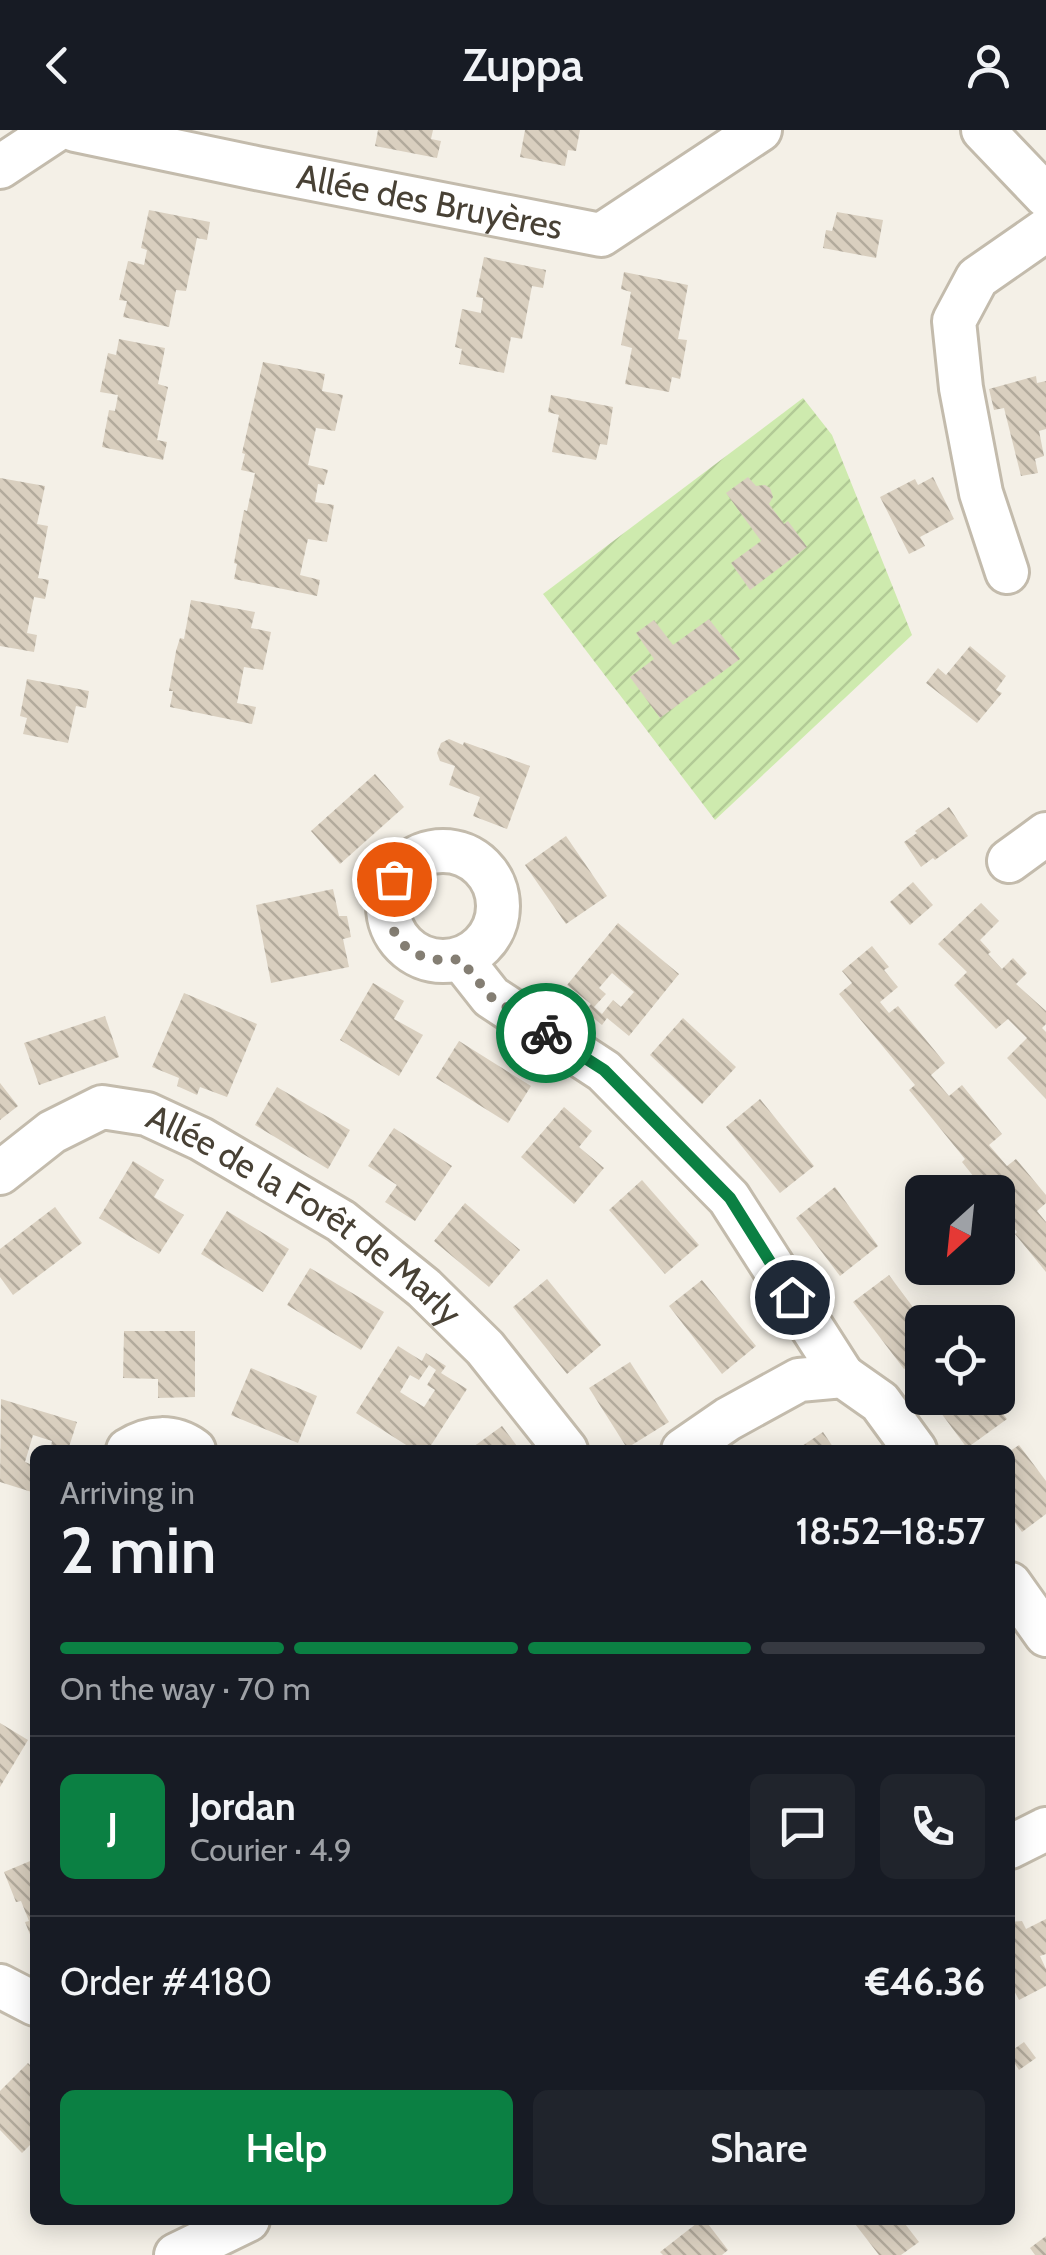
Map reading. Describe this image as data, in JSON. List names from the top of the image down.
{
  "streets": {
    "street": ["Allée des Bruyères", "Allée de la Forêt de Marly"]
  },
  "north": "bottom left",
  "page": {
    "header": "Zuppa",
    "heading": ["2 min", "Arriving in", "18:52–18:57"],
    "panel": [
      "Jordan",
      "Courier · 4.9",
      "Order #4180",
      "€46.36"
    ],
    "bar": "On the way · 70 m",
    "round": "J",
    "buttons": ["Help", "Share"]
  }
}
